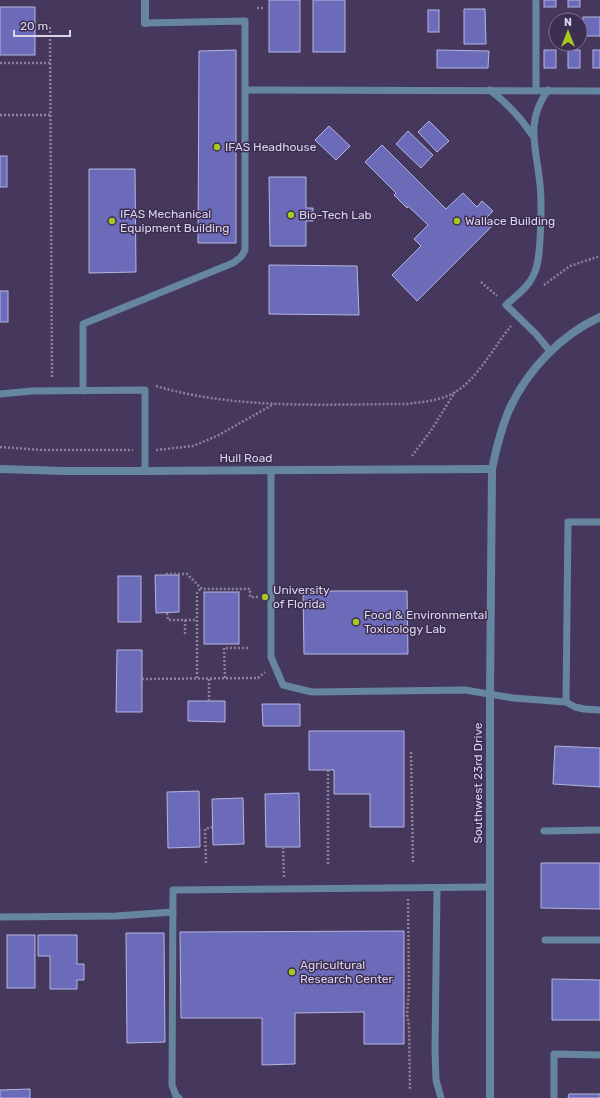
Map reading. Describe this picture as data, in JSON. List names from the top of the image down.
{
  "streets": {
    "street": ["Hull Road", "Southwest 23rd Drive"]
  },
  "crossings": [
    ["Hull Road", "Southwest 23rd Drive"]
  ],
  "places": [
    "IFAS Headhouse",
    "Bio-Tech Lab",
    "IFAS Mechanical Equipment Building",
    "Wallace Building",
    "University of Florida",
    "Food & Environmental Toxicology Lab",
    "Agricultural Research Center"
  ],
  "scale_bar": "20 m",
  "north": "top"
}
